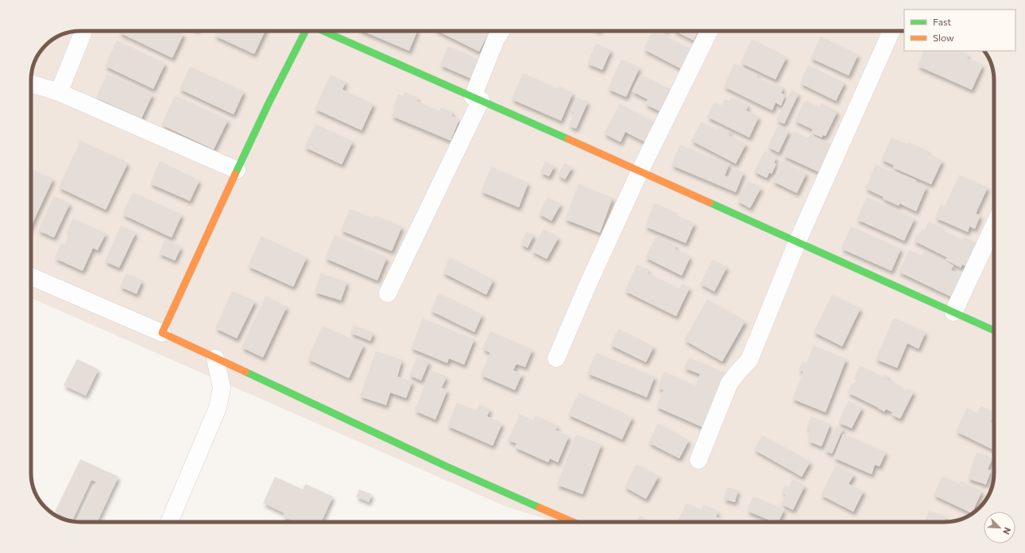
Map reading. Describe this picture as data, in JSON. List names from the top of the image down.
{
  "legend": ["Fast", "Slow"],
  "north": "bottom right"
}
